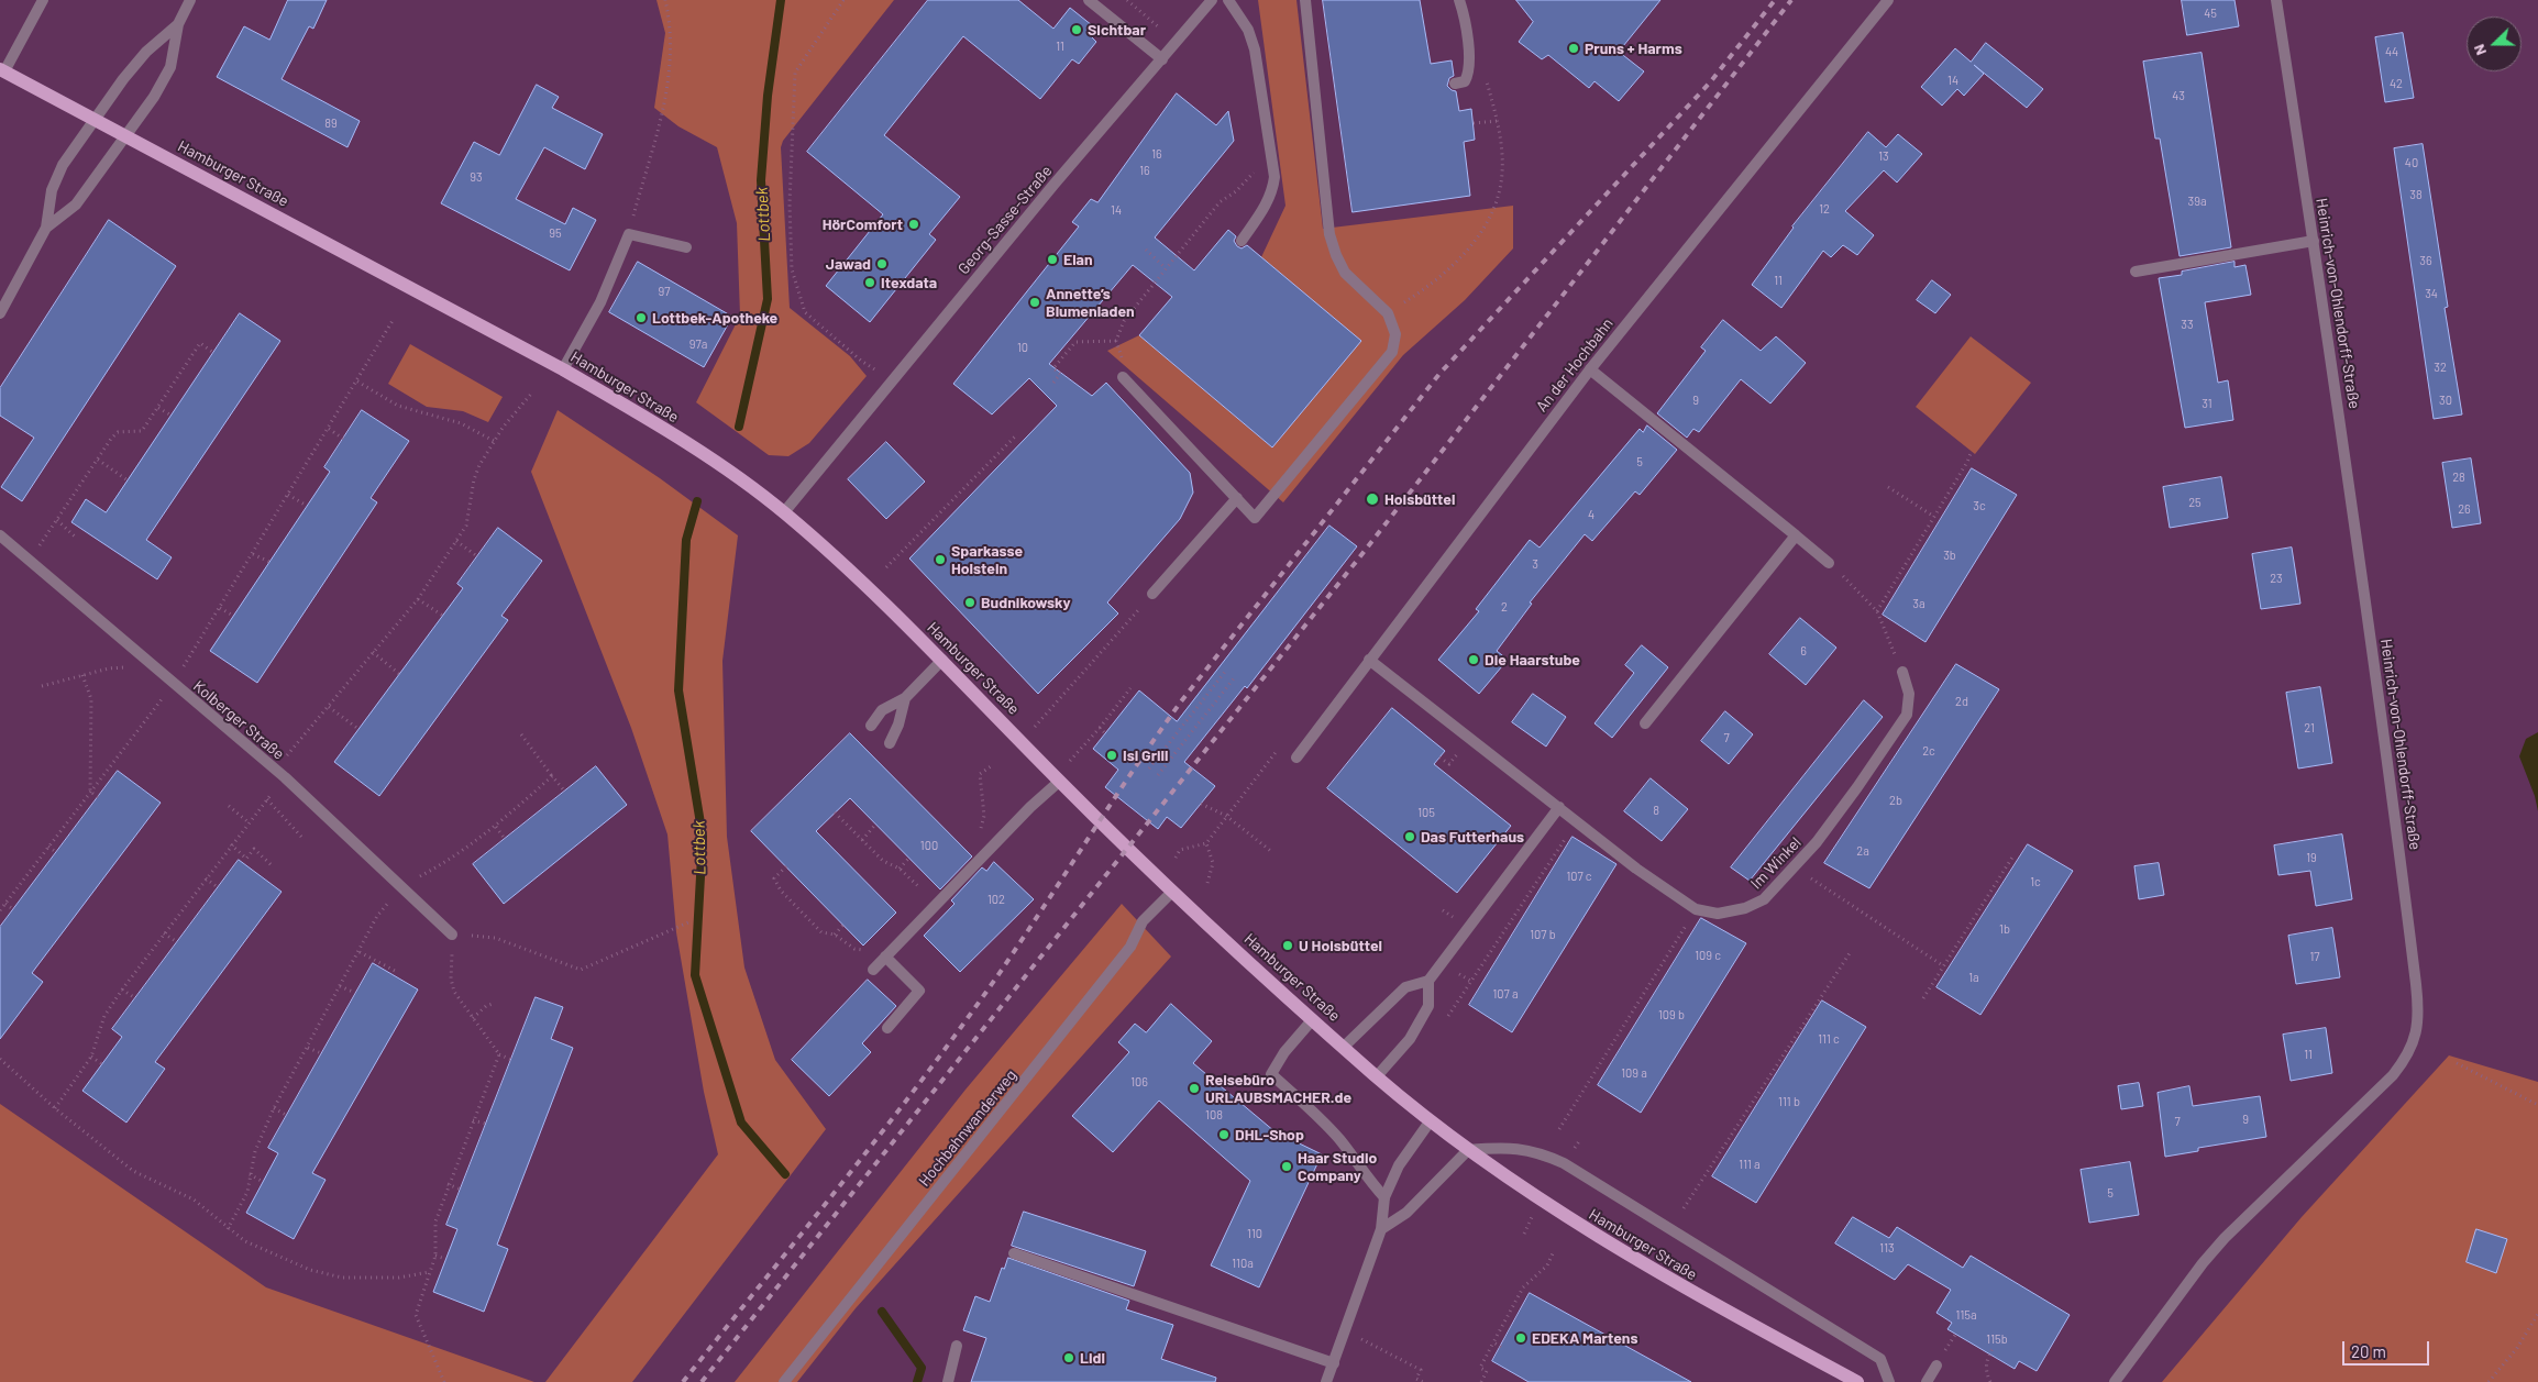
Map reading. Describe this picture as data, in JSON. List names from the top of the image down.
{
  "streets": {
    "main road": ["Hamburger Straße"],
    "street": [
      "Georg-Sasse-Straße",
      "Heinrich-von-Ohlendorff-Straße",
      "An der Hochbahn",
      "Kolberger Straße",
      "Im Winkel",
      "Hochbahnwanderweg"
    ]
  },
  "crossings": [
    ["Hamburger Straße", "Georg-Sasse-Straße"],
    ["Hamburger Straße", "Hochbahnwanderweg"],
    ["An der Hochbahn", "Im Winkel"]
  ],
  "water": ["Lottbek"],
  "places": [
    "Sichtbar",
    "Pruns + Harms",
    "HörComfort",
    "Elan",
    "Jawad",
    "Itexdata",
    "Annette’s Blumenladen",
    "Lottbek-Apotheke",
    "Hoisbüttel",
    "Sparkasse Holstein",
    "Budnikowsky",
    "Die Haarstube",
    "Isi Grill",
    "Das Futterhaus",
    "U Hoisbüttel",
    "Reisebüro URLAUBSMACHER.de",
    "DHL-Shop",
    "Haar Studio Company",
    "EDEKA Martens",
    "Lidl"
  ],
  "house_numbers": [
    "45",
    "11",
    "44",
    "14",
    "42",
    "43",
    "89",
    "16",
    "13",
    "40",
    "16",
    "93",
    "38",
    "39a",
    "12",
    "14",
    "95",
    "36",
    "11",
    "97",
    "34",
    "33",
    "97a",
    "10",
    "32",
    "9",
    "30",
    "31",
    "5",
    "28",
    "25",
    "3c",
    "26",
    "4",
    "3b",
    "3",
    "23",
    "3a",
    "2",
    "6",
    "2d",
    "21",
    "7",
    "2c",
    "2b",
    "8",
    "105",
    "100",
    "2a",
    "19",
    "107 c",
    "1c",
    "102",
    "1b",
    "107 b",
    "109 c",
    "17",
    "1a",
    "107 a",
    "109 b",
    "111 c",
    "11",
    "109 a",
    "106",
    "111 b",
    "108",
    "9",
    "7",
    "111 a",
    "5",
    "110",
    "113",
    "110a",
    "115a",
    "115b"
  ],
  "scale_bar": "20 m",
  "north": "left"
}
